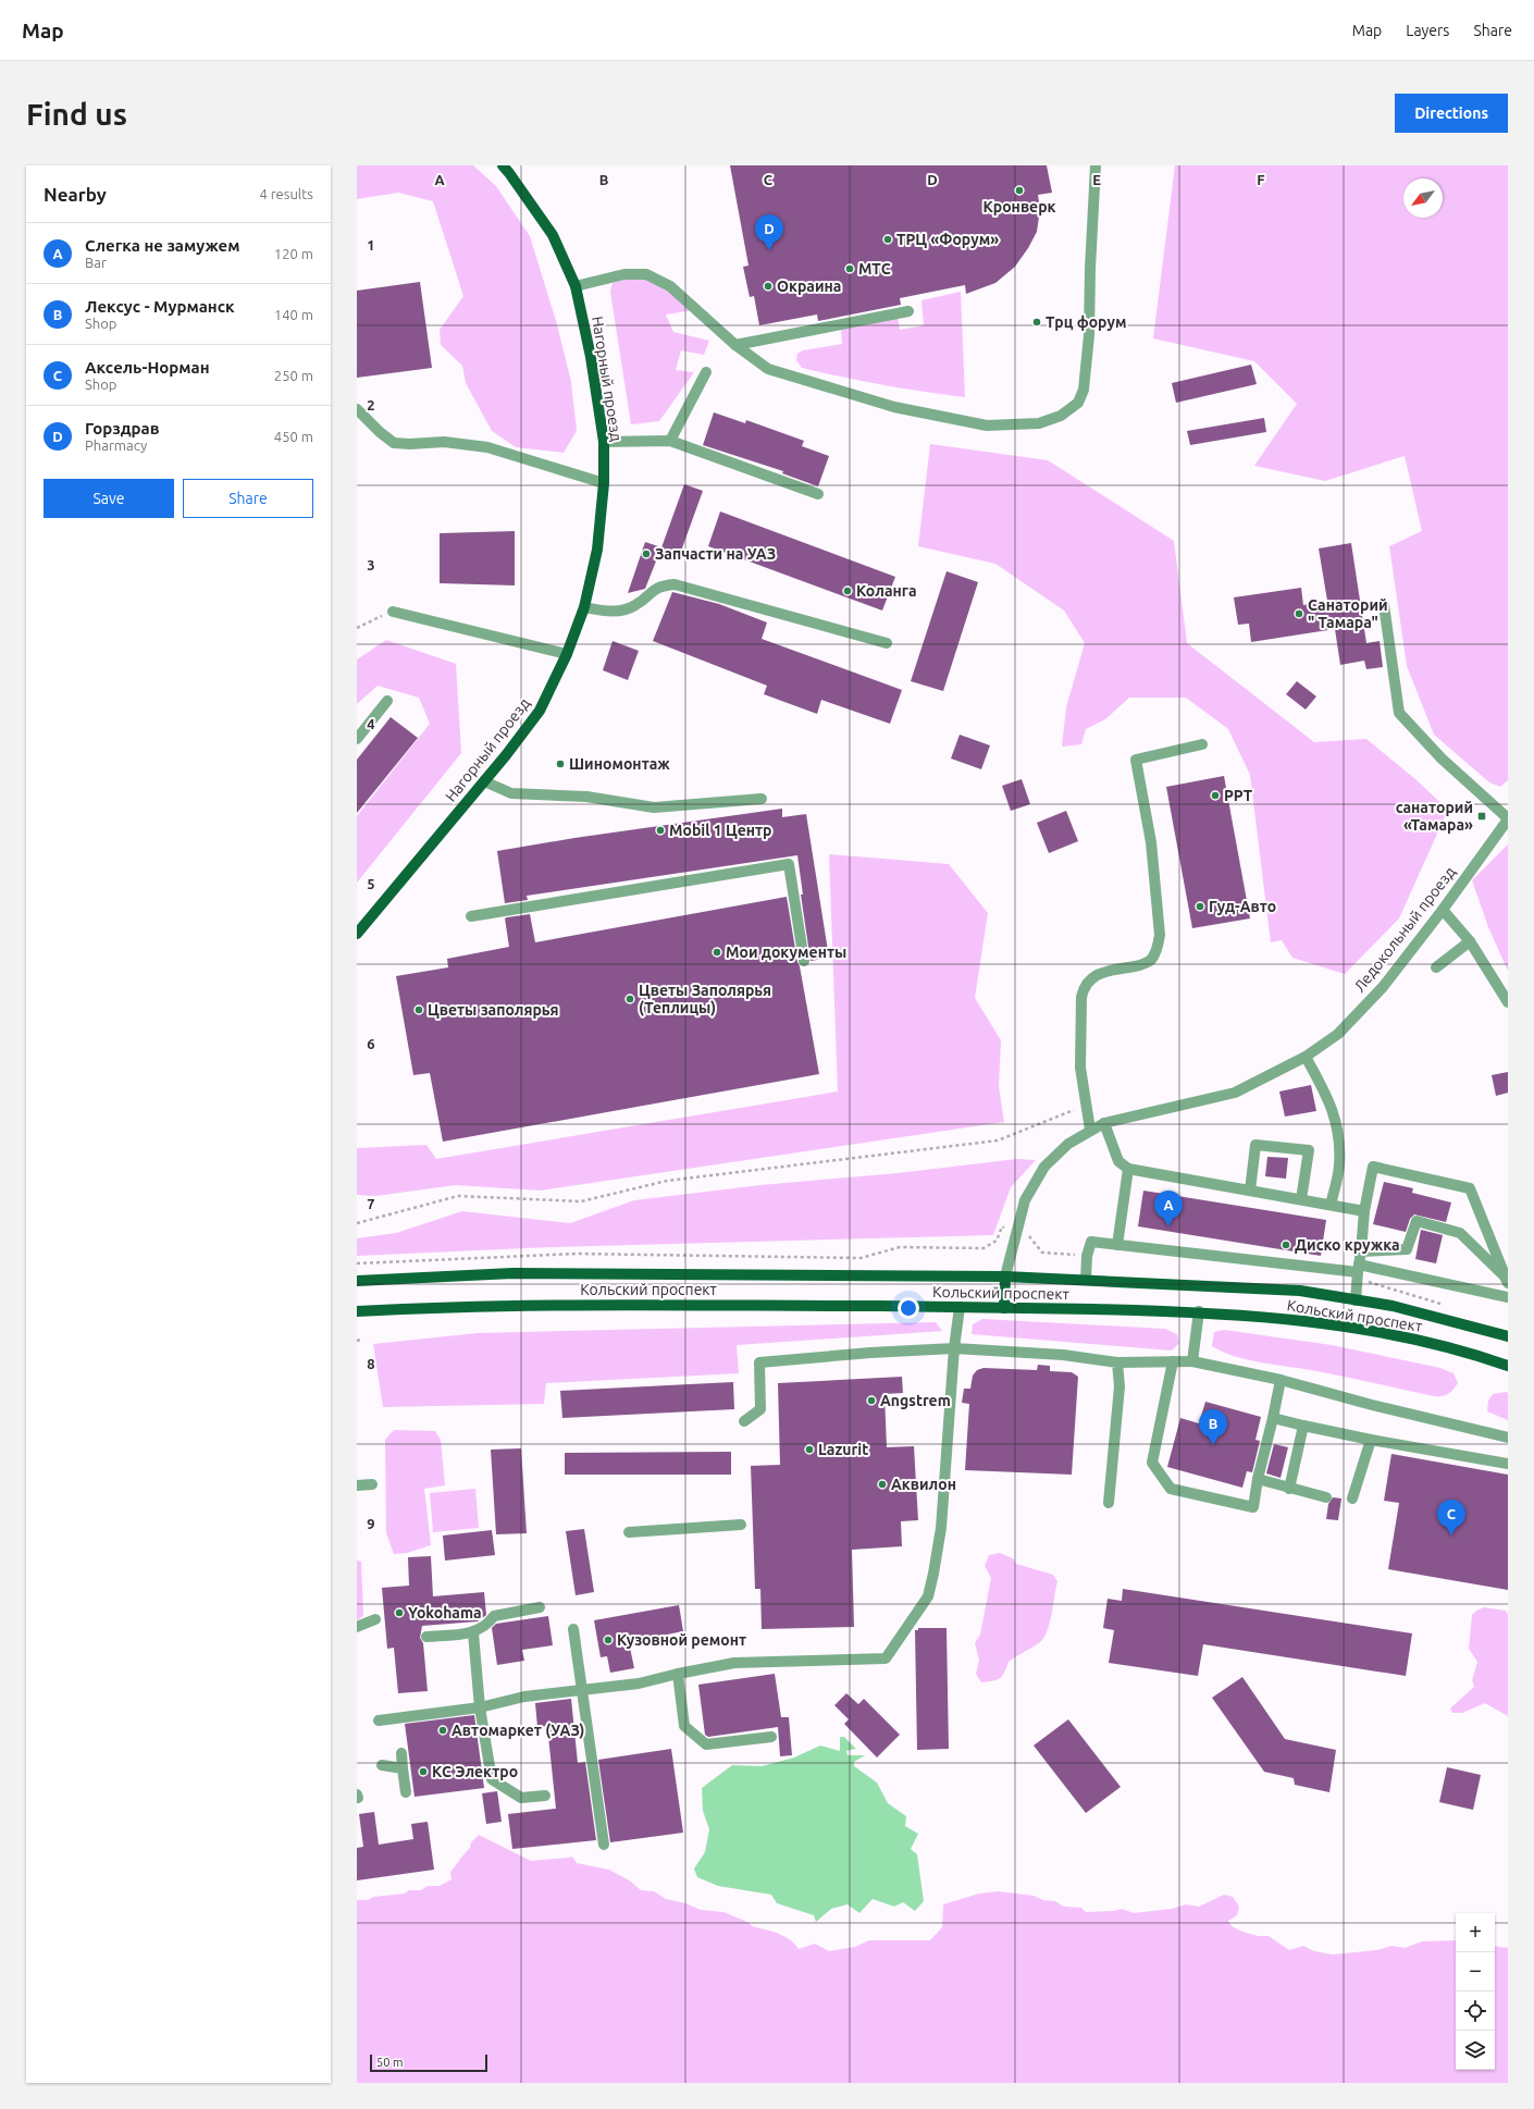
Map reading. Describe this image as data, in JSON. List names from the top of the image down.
{
  "streets": {
    "main road": ["Нагорный проезд", "Кольский проспект"],
    "street": ["Ледокольный проезд"]
  },
  "crossings": [
    ["Ледокольный проезд", "Кольский проспект"]
  ],
  "places": {
    "other": [
      "Кронверк",
      "ТРЦ «Форум»",
      "МТС",
      "Окраина",
      "Трц форум",
      "Запчасти на УАЗ",
      "Коланга",
      "Санаторий \" Тамара\"",
      "Шиномонтаж",
      "РРТ",
      "Mobil 1 Центр",
      "Гуд-Авто",
      "Мои документы",
      "Цветы Заполярья (Теплицы)",
      "Цветы заполярья",
      "Диско кружка",
      "Angstrem",
      "Lazurit",
      "Аквилон",
      "Yokohama",
      "Кузовной ремонт",
      "Автомаркет (УАЗ)",
      "КС Электро"
    ],
    "transit": ["санаторий «Тамара»"]
  },
  "scale_bar": "50 m",
  "north": "bottom left",
  "page": {
    "header": "Map",
    "nav": ["Map", "Layers", "Share"],
    "buttons": [
      "Directions",
      ["Save", "Share"]
    ],
    "title": "Find us",
    "heading": ["Nearby", "4 results"],
    "pins": [
      "D",
      "A",
      "B",
      "C"
    ],
    "list": [
      {
        "mark": "A",
        "name": "Слегка не замужем",
        "note": "Bar",
        "value": "120 m"
      },
      {
        "mark": "B",
        "name": "Лексус - Мурманск",
        "note": "Shop",
        "value": "140 m"
      },
      {
        "mark": "C",
        "name": "Аксель-Норман",
        "note": "Shop",
        "value": "250 m"
      },
      {
        "mark": "D",
        "name": "Горздрав",
        "note": "Pharmacy",
        "value": "450 m"
      }
    ],
    "map_buttons": ["+", "−"],
    "scale": "50 m"
  },
  "grid": {
    "columns": [
      "A",
      "B",
      "C",
      "D",
      "E",
      "F"
    ],
    "rows": [
      "1",
      "2",
      "3",
      "4",
      "5",
      "6",
      "7",
      "8",
      "9"
    ]
  }
}
